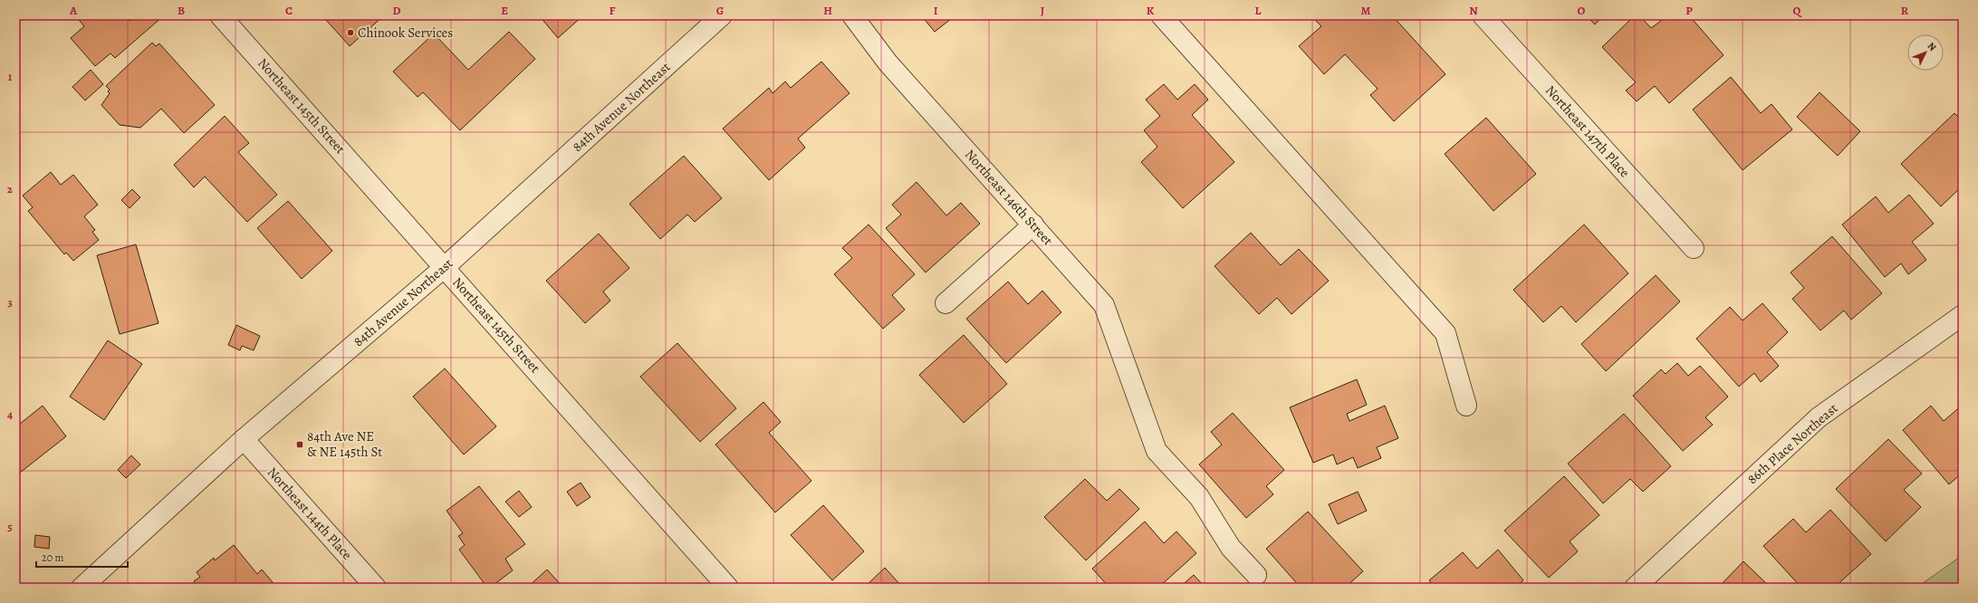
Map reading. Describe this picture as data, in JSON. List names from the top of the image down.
{
  "streets": {
    "street": [
      "Northeast 145th Street",
      "84th Avenue Northeast",
      "Northeast 147th Place",
      "Northeast 146th Street",
      "86th Place Northeast",
      "Northeast 144th Place"
    ]
  },
  "crossings": [
    ["Northeast 145th Street", "84th Avenue Northeast"],
    ["84th Avenue Northeast", "Northeast 144th Place"]
  ],
  "places": {
    "other": ["Chinook Services"],
    "transit": ["84th Ave NE & NE 145th St"]
  },
  "scale_bar": "20 m",
  "north": "top right",
  "grid": {
    "columns": [
      "A",
      "B",
      "C",
      "D",
      "E",
      "F",
      "G",
      "H",
      "I",
      "J",
      "K",
      "L",
      "M",
      "N",
      "O",
      "P",
      "Q",
      "R"
    ],
    "rows": [
      "1",
      "2",
      "3",
      "4",
      "5"
    ]
  }
}
